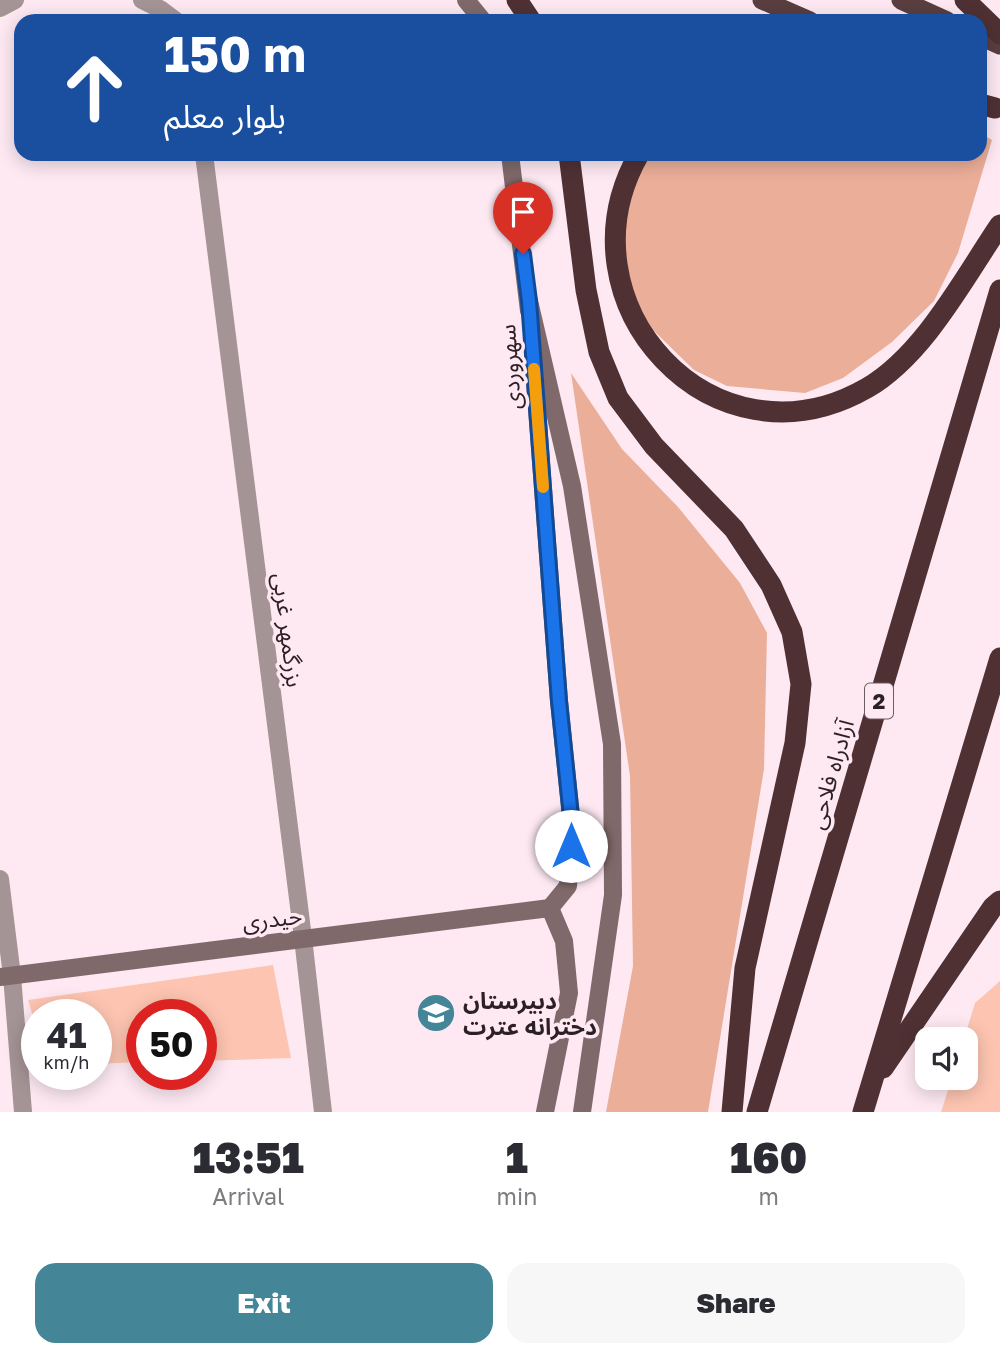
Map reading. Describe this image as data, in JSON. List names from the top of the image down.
{
  "streets": {
    "highway": ["2", "آزادراه فلاحی"],
    "main road": ["سهروردی", "حیدری"],
    "street": ["بزرگمهر غربی"]
  },
  "crossings": [
    ["سهروردی", "حیدری"],
    ["بزرگمهر غربی", "حیدری"]
  ],
  "places": {
    "school or university": ["دبیرستان دخترانه عترت"]
  },
  "page": {
    "turn": ["150 m", "بلوار معلم"],
    "speed": "41 km/h",
    "limit": "50",
    "eta": [
      "13:51",
      "Arrival",
      "1",
      "min",
      "160",
      "m"
    ],
    "buttons": ["Exit", "Share"]
  }
}
